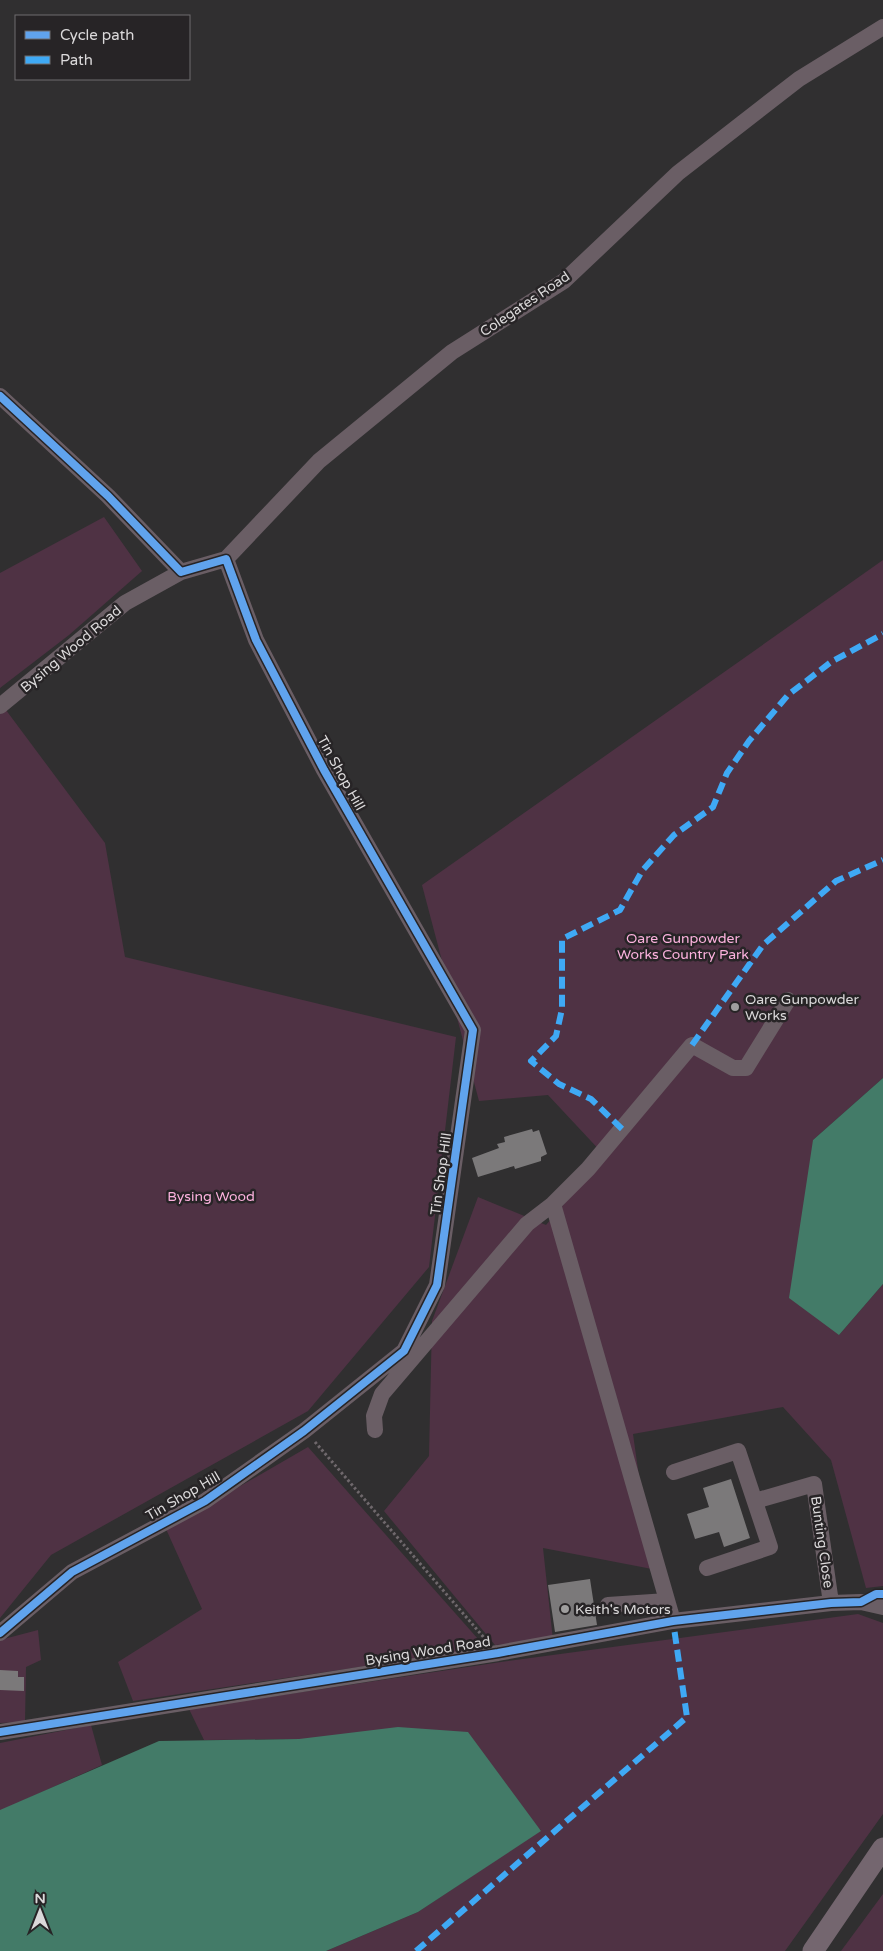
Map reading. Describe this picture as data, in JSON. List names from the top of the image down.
{
  "streets": {
    "street": [
      "Colegates Road",
      "Bysing Wood Road",
      "Tin Shop Hill",
      "Bunting Close"
    ]
  },
  "crossings": [
    ["Colegates Road", "Bysing Wood Road"],
    ["Colegates Road", "Tin Shop Hill"],
    ["Bysing Wood Road", "Tin Shop Hill"],
    ["Bysing Wood Road", "Bunting Close"]
  ],
  "parks": ["Oare Gunpowder Works Country Park", "Bysing Wood"],
  "places": ["Oare Gunpowder Works", "Keith's Motors"],
  "legend": ["Cycle path", "Path"],
  "north": "top"
}
